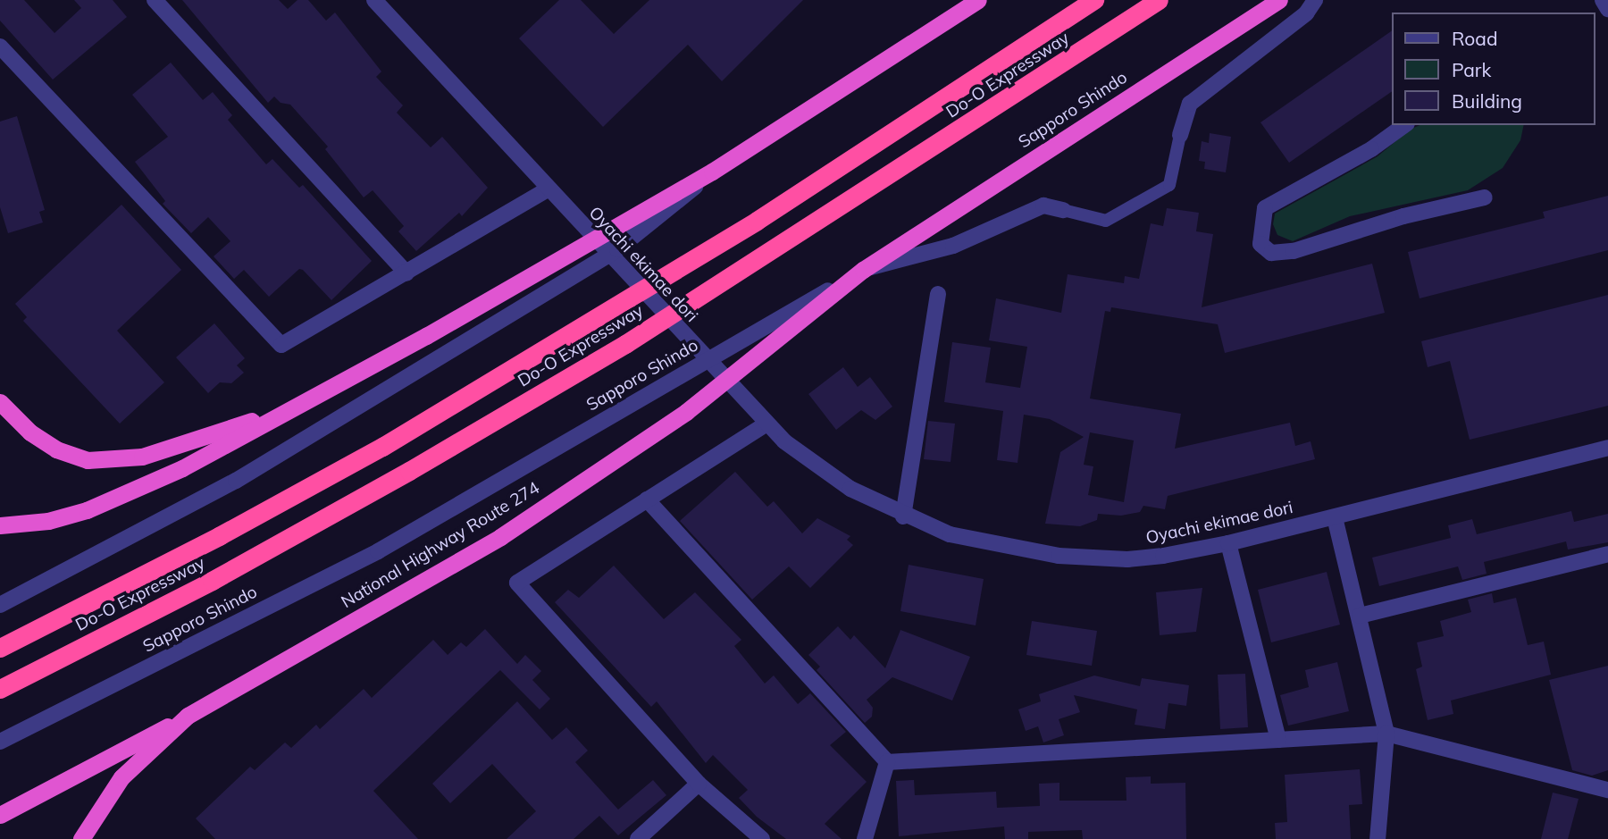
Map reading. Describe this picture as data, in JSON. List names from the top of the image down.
{
  "streets": {
    "highway": ["Do-O Expressway", "Sapporo Shindo", "National Highway Route 274"],
    "street": ["Oyachi ekimae dori"]
  },
  "crossings": [
    ["Sapporo Shindo", "National Highway Route 274"]
  ],
  "legend": ["Road", "Park", "Building"]
}
